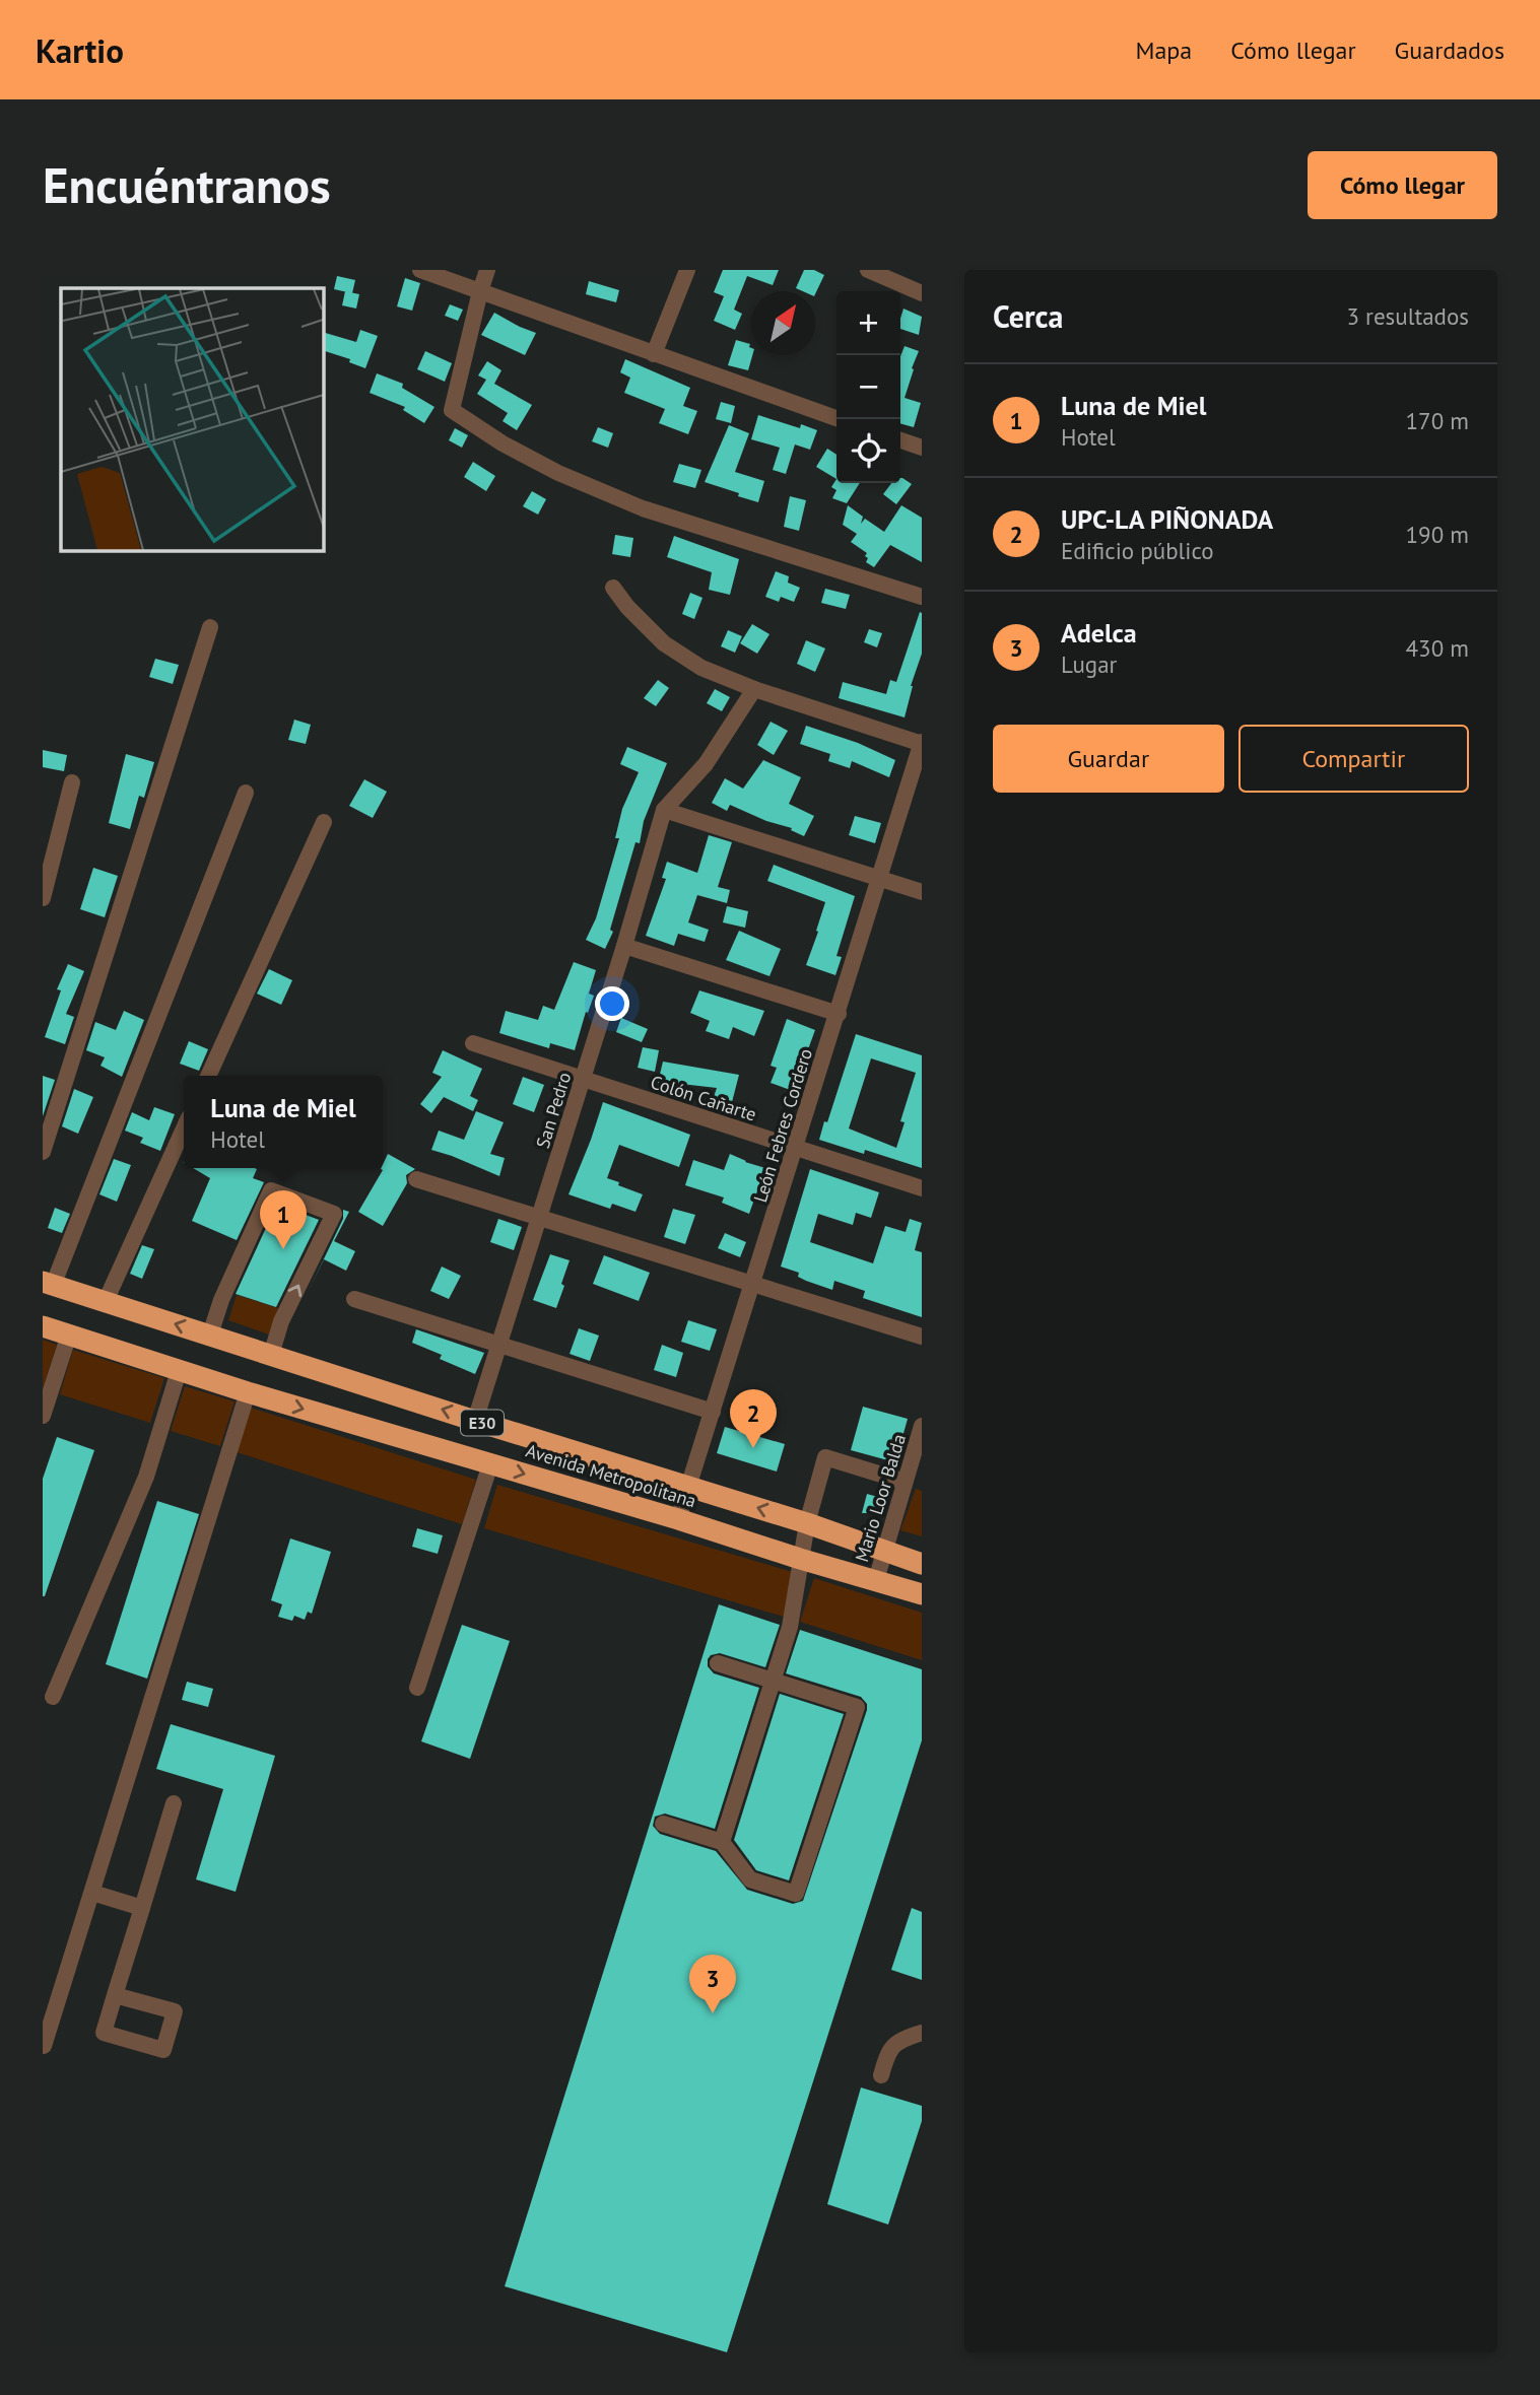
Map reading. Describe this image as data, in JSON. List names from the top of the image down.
{
  "streets": {
    "highway": ["E30", "Avenida Metropolitana"],
    "street": [
      "Colón Cañarte",
      "San Pedro",
      "León Febres Cordero",
      "Mario Loor Balda"
    ]
  },
  "crossings": [
    ["Colón Cañarte", "San Pedro"],
    ["Colón Cañarte", "León Febres Cordero"],
    ["San Pedro", "E30"],
    ["León Febres Cordero", "E30"],
    ["León Febres Cordero", "Avenida Metropolitana"],
    ["E30", "Mario Loor Balda"],
    ["Avenida Metropolitana", "Mario Loor Balda"]
  ],
  "north": "top right",
  "page": {
    "header": "Kartio",
    "nav": ["Mapa", "Cómo llegar", "Guardados"],
    "buttons": [
      "Cómo llegar",
      ["Guardar", "Compartir"]
    ],
    "title": "Encuéntranos",
    "heading": ["Cerca", "3 resultados"],
    "map_buttons": ["+", "−"],
    "list": [
      {
        "mark": "1",
        "name": "Luna de Miel",
        "note": "Hotel",
        "value": "170 m"
      },
      {
        "mark": "2",
        "name": "UPC-LA PIÑONADA",
        "note": "Edificio público",
        "value": "190 m"
      },
      {
        "mark": "3",
        "name": "Adelca",
        "note": "Lugar",
        "value": "430 m"
      }
    ],
    "popup": ["Luna de Miel", "Hotel"],
    "pins": ["1", "2", "3"]
  }
}
